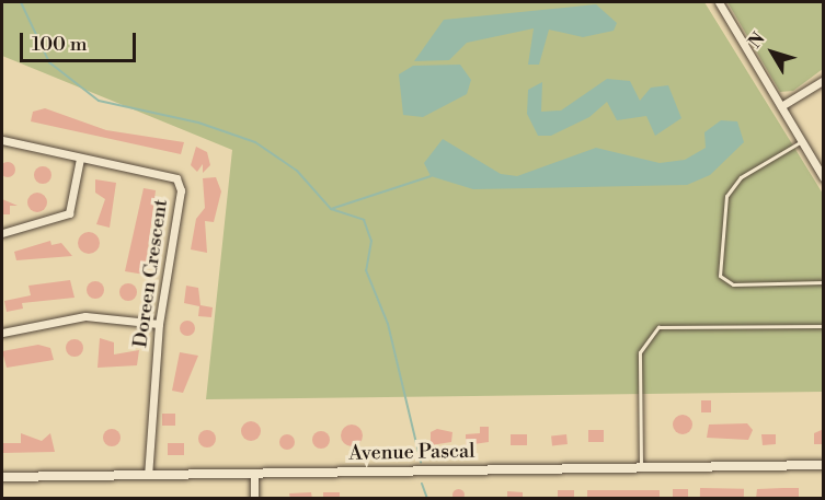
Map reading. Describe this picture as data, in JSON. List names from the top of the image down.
{
  "streets": {
    "street": ["Doreen Crescent", "Avenue Pascal"]
  },
  "crossings": [
    ["Doreen Crescent", "Avenue Pascal"]
  ],
  "scale_bar": "100 m",
  "north": "top left"
}
